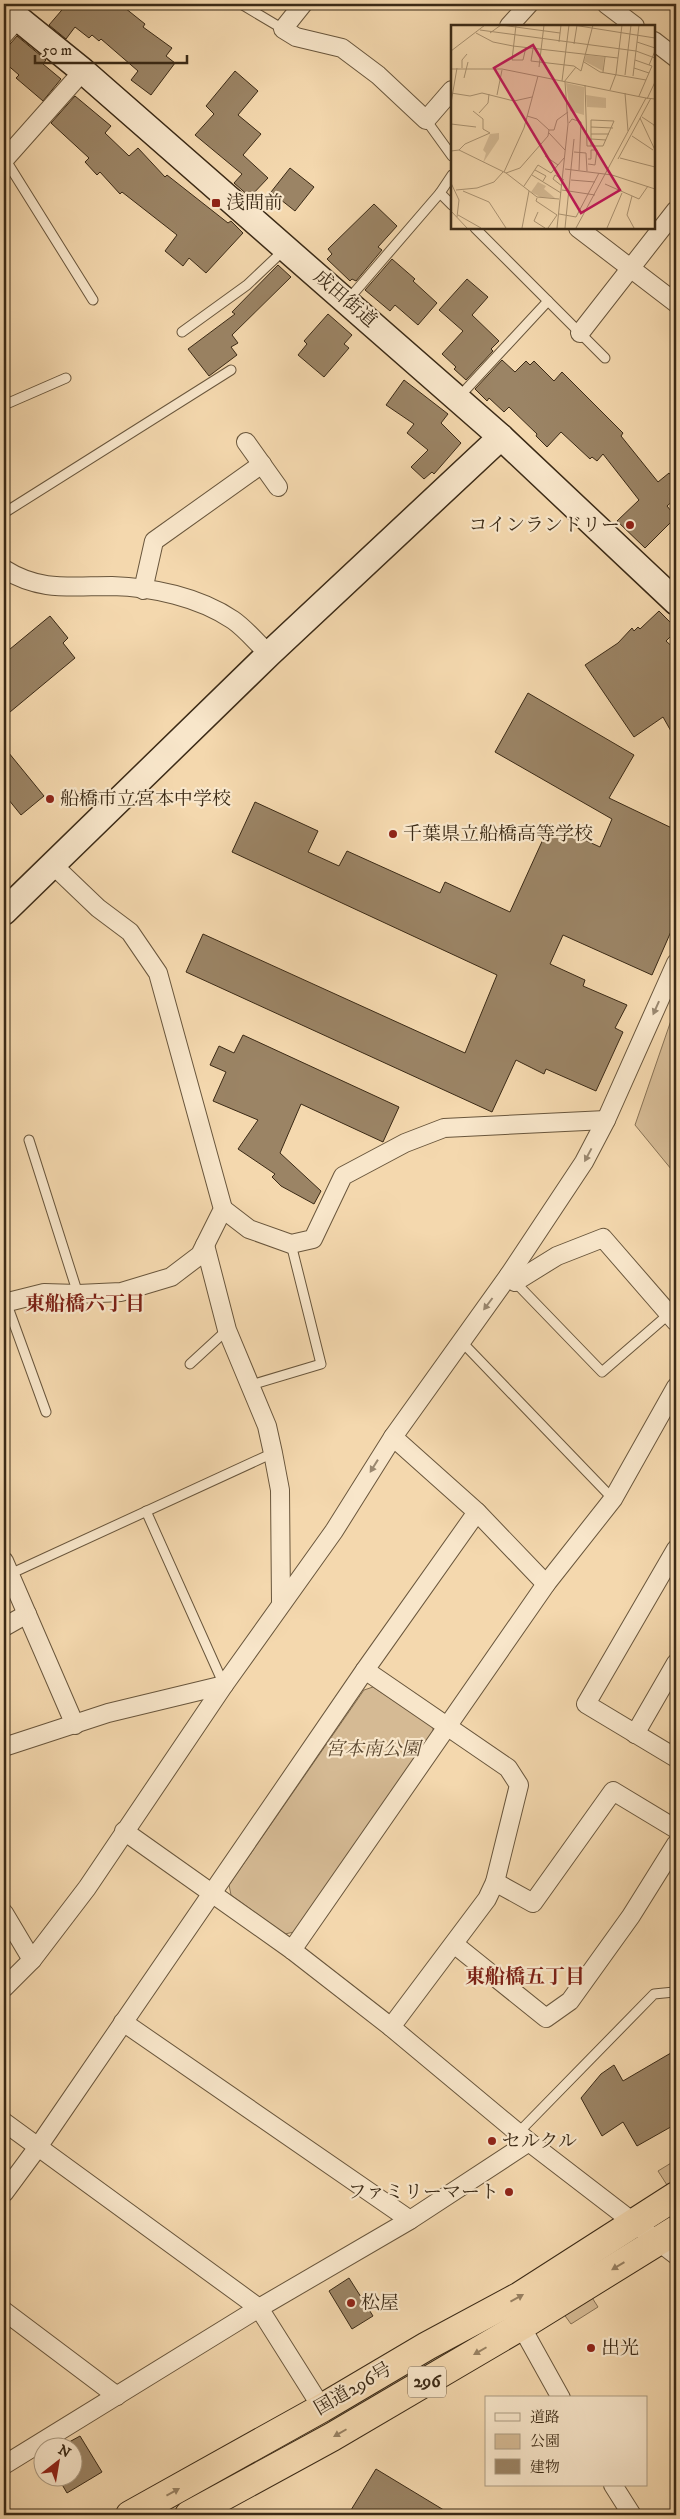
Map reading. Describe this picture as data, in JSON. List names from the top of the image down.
{
  "streets": {
    "highway": ["296", "国道296号"],
    "street": ["成田街道"]
  },
  "districts": ["東船橋六丁目", "東船橋五丁目"],
  "parks": ["宮本南公園"],
  "places": {
    "transit": ["浅間前"],
    "other": [
      "コインランドリー",
      "船橋市立宮本中学校",
      "千葉県立船橋高等学校",
      "セルクル",
      "ファミリーマート",
      "松屋",
      "出光"
    ]
  },
  "legend": ["道路", "公園", "建物"],
  "scale_bar": "50 m",
  "north": "top right"
}
